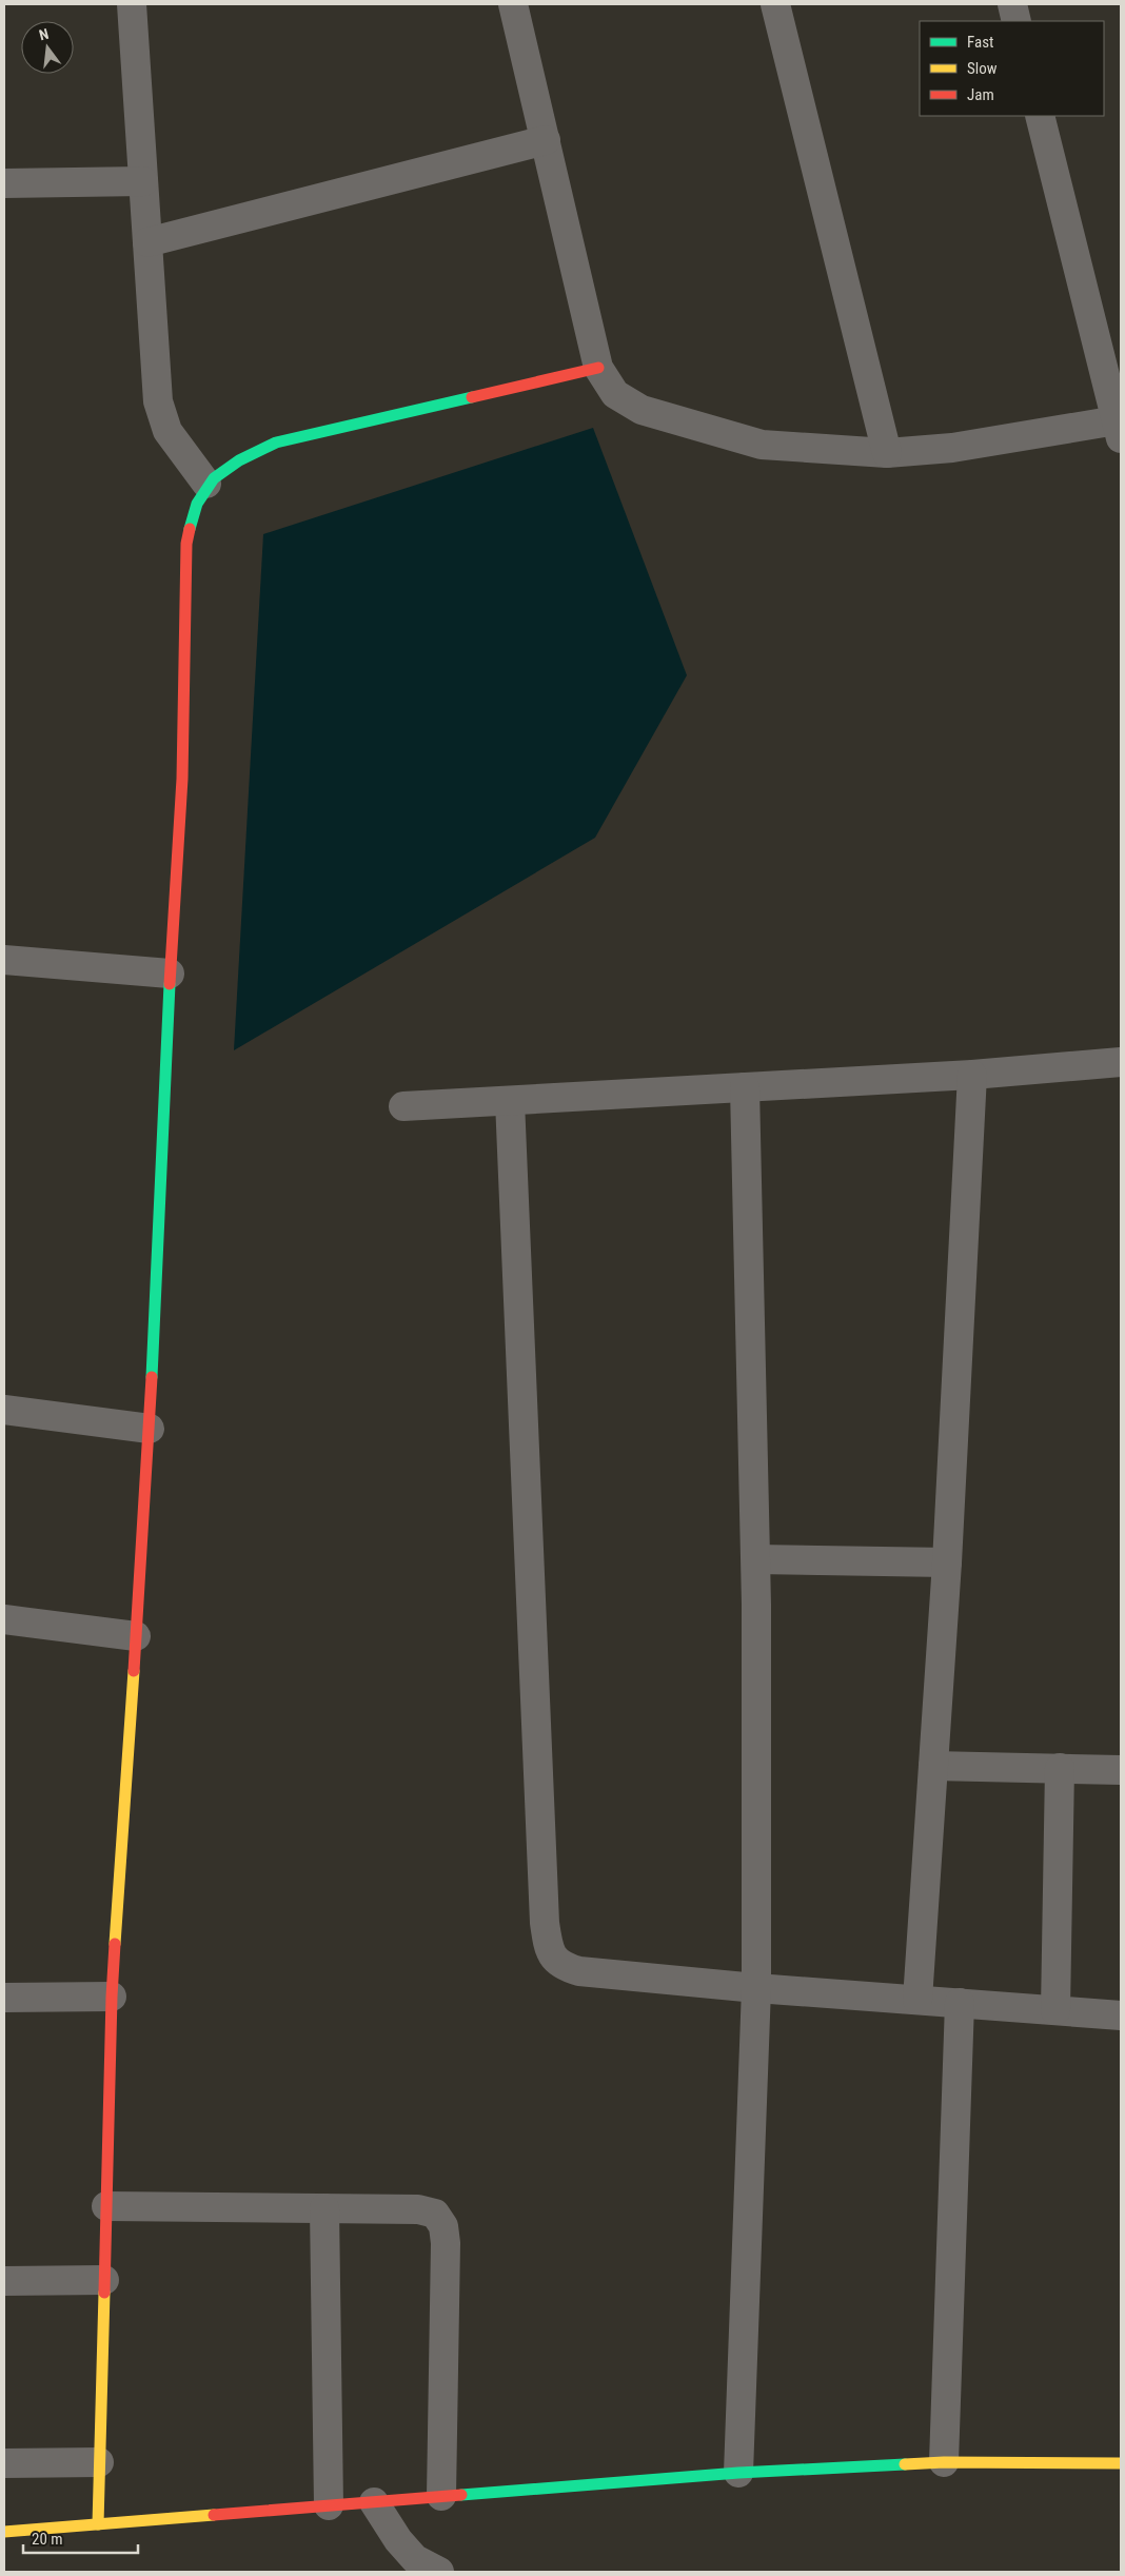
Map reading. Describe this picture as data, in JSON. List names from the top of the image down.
{
  "legend": ["Fast", "Slow", "Jam"],
  "scale_bar": "20 m",
  "north": "top"
}
